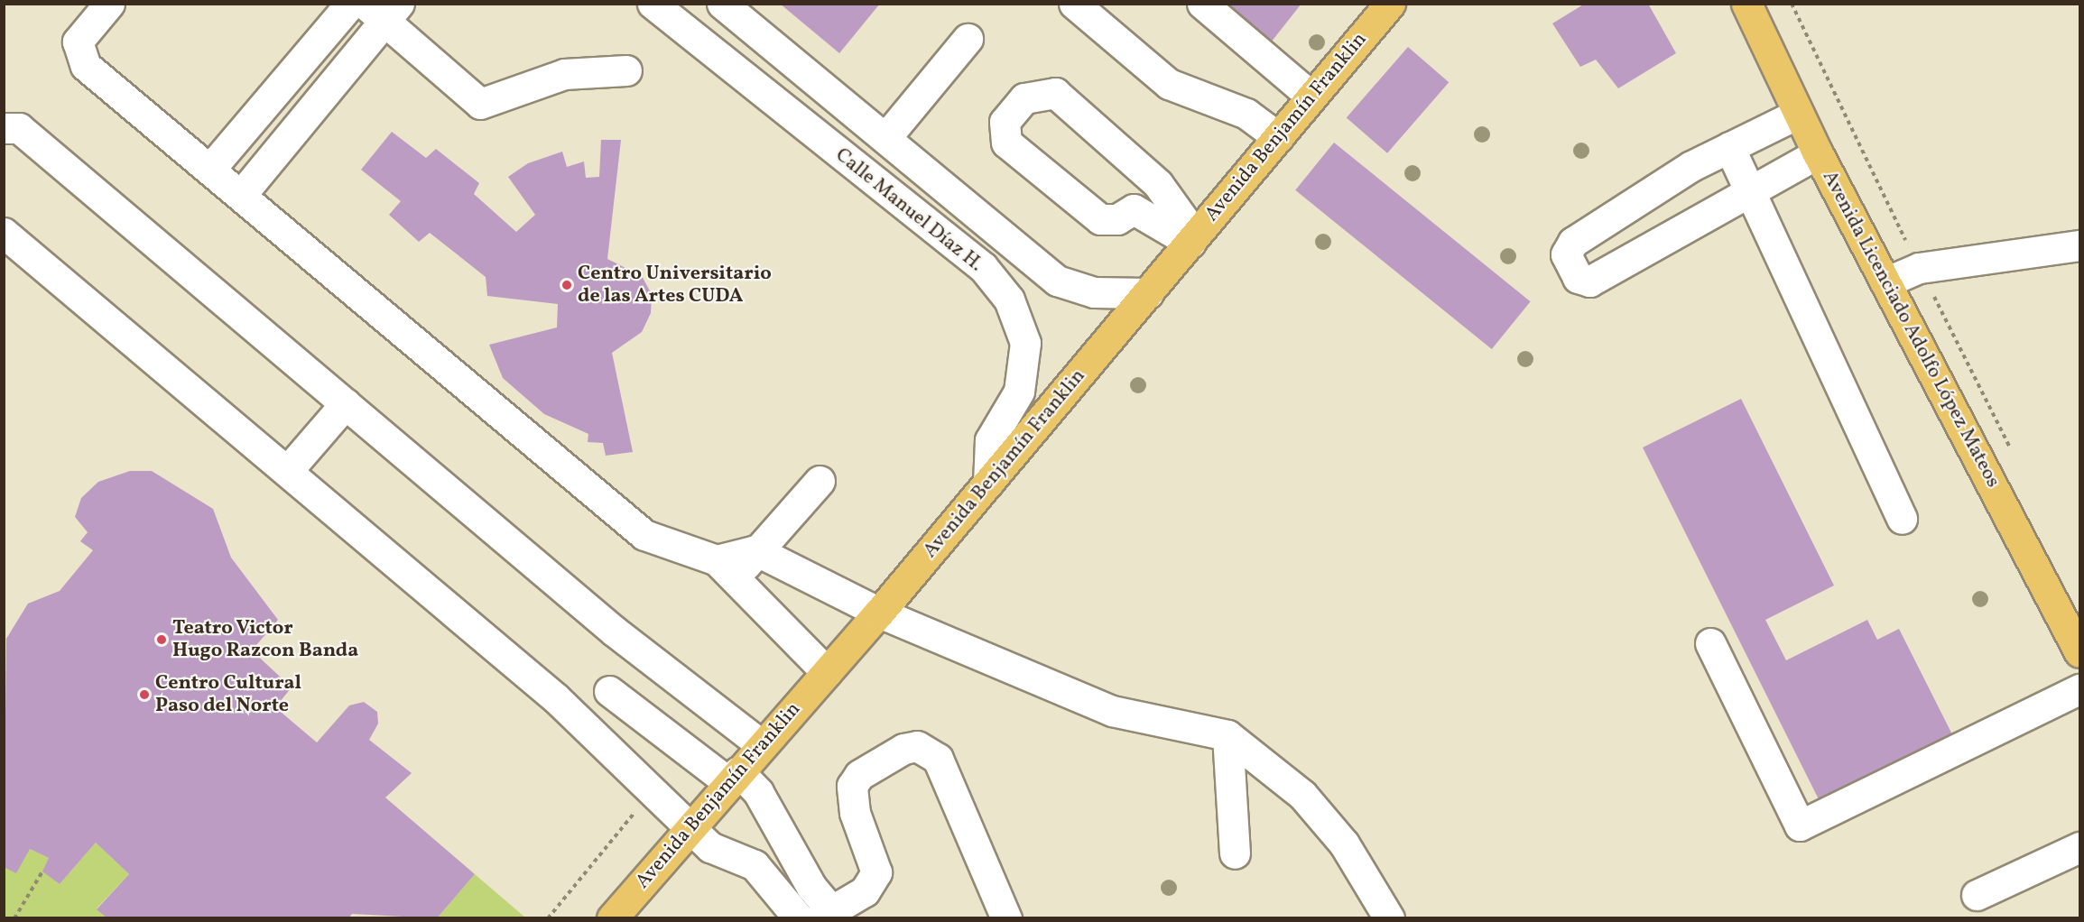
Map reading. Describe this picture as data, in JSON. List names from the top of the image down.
{
  "streets": {
    "main road": ["Avenida Benjamín Franklin", "Avenida Licenciado Adolfo López Mateos"],
    "street": ["Calle Manuel Díaz H."]
  },
  "crossings": [
    ["Avenida Benjamín Franklin", "Calle Manuel Díaz H."]
  ],
  "places": ["Centro Universitario de las Artes CUDA", "Teatro Victor Hugo Razcon Banda", "Centro Cultural Paso del Norte"]
}
